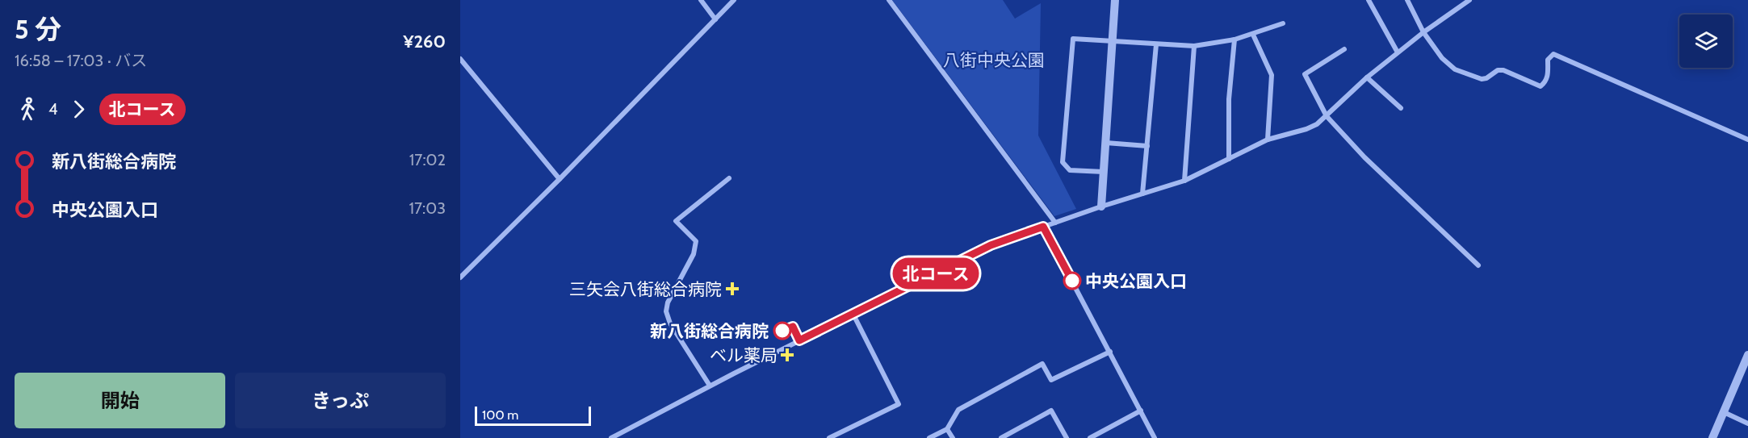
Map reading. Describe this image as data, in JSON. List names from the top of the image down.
{
  "parks": ["八街中央公園"],
  "places": {
    "other": ["中央公園入口", "新八街総合病院"],
    "health": ["三矢会八街総合病院", "ベル薬局"]
  },
  "lines": ["bus line 北コース"],
  "scale_bar": "100 m",
  "page": {
    "heading": ["5 分", "16:58 – 17:03 · バス", "¥260"],
    "on_map": "北コース",
    "legs": ["4", "北コース"],
    "list": [
      {
        "name": "新八街総合病院",
        "value": "17:02"
      },
      {
        "name": "中央公園入口",
        "value": "17:03"
      }
    ],
    "buttons": ["開始", "きっぷ"],
    "scale": "100 m"
  }
}
